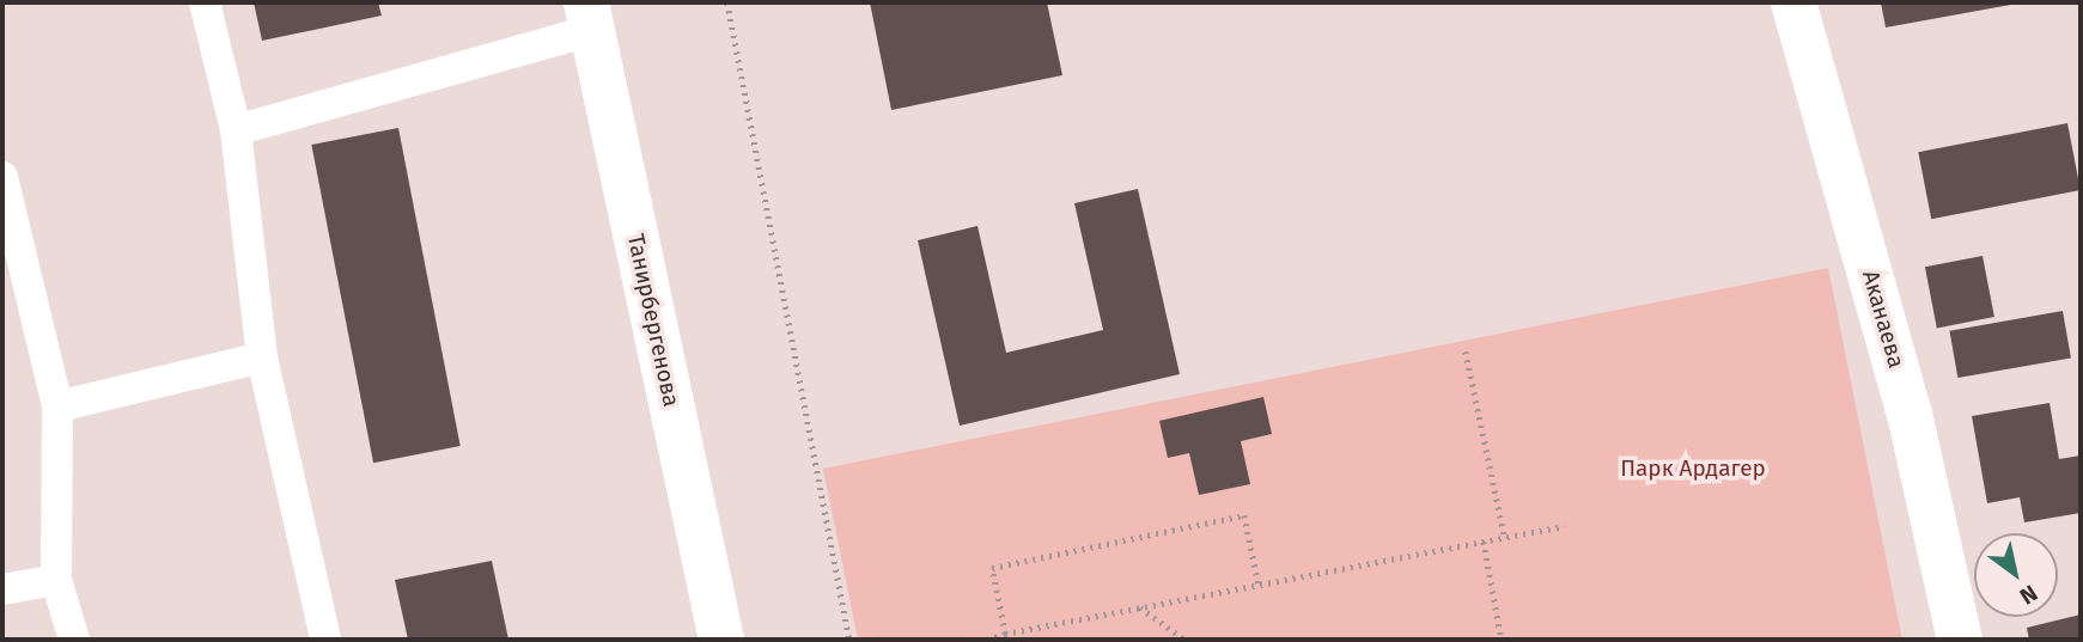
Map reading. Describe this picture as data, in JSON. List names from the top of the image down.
{
  "streets": {
    "street": ["Аканаева", "Танирбергенова"]
  },
  "parks": ["Парк Ардагер"],
  "north": "bottom right"
}
